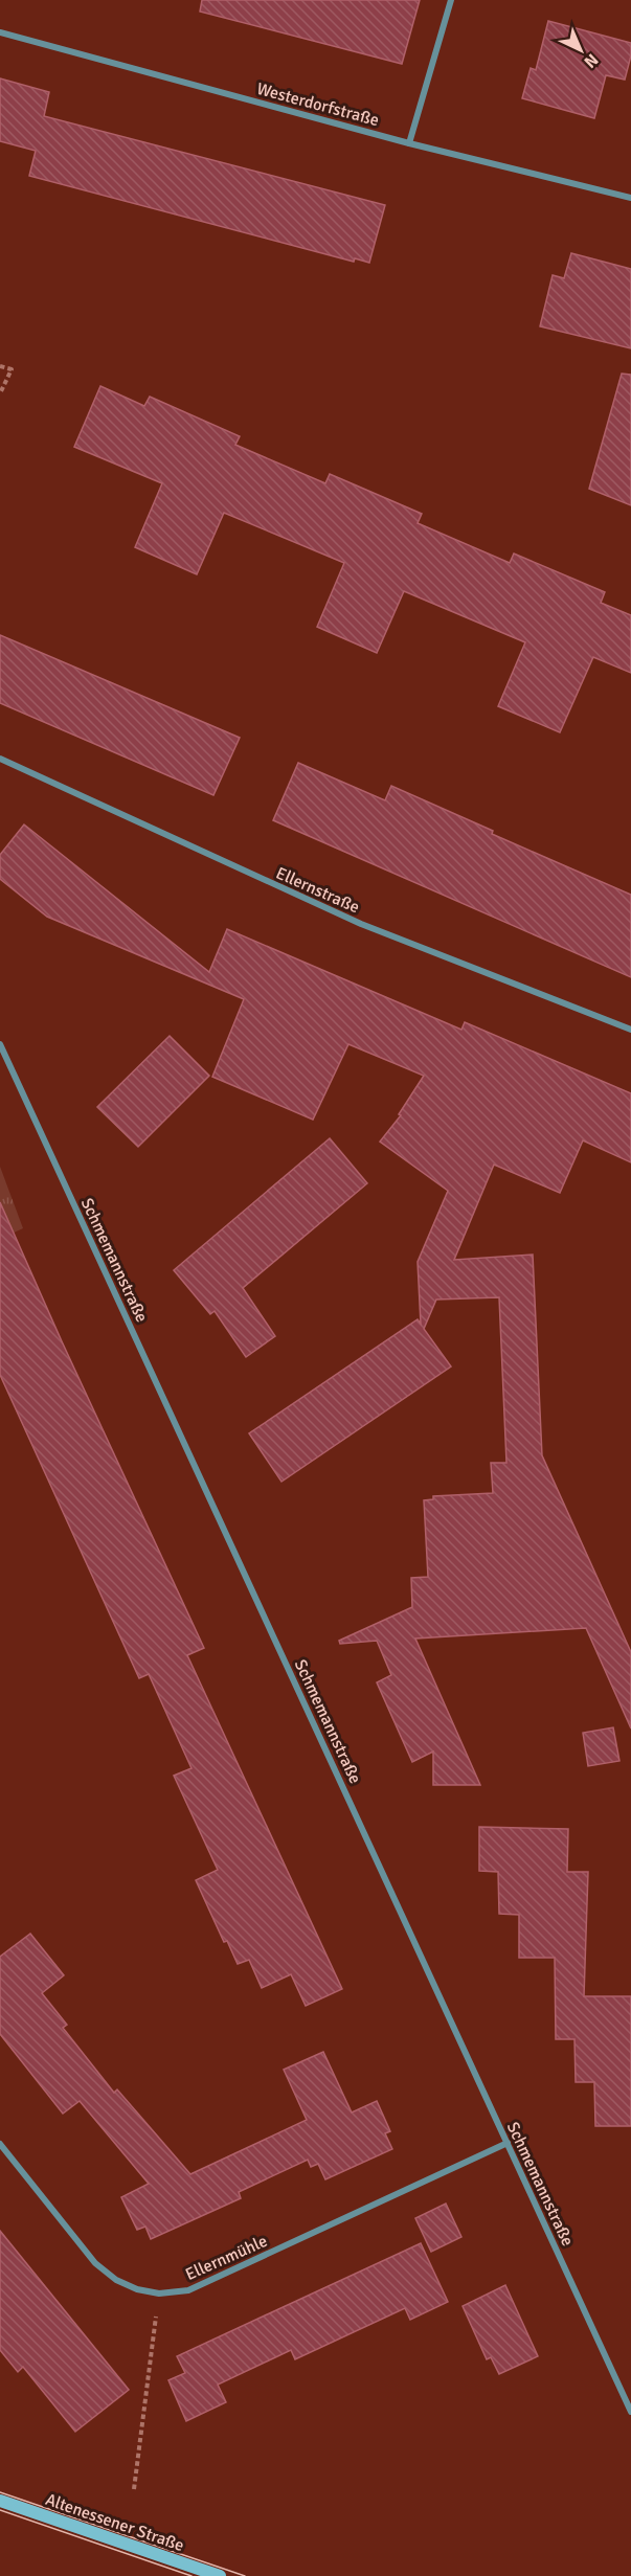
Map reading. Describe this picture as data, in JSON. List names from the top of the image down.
{
  "streets": {
    "main road": ["Altenessener Straße"],
    "street": [
      "Westerdorfstraße",
      "Ellernstraße",
      "Schmemannstraße",
      "Ellernmühle"
    ]
  },
  "crossings": [
    ["Schmemannstraße", "Ellernmühle"]
  ],
  "north": "bottom right"
}
